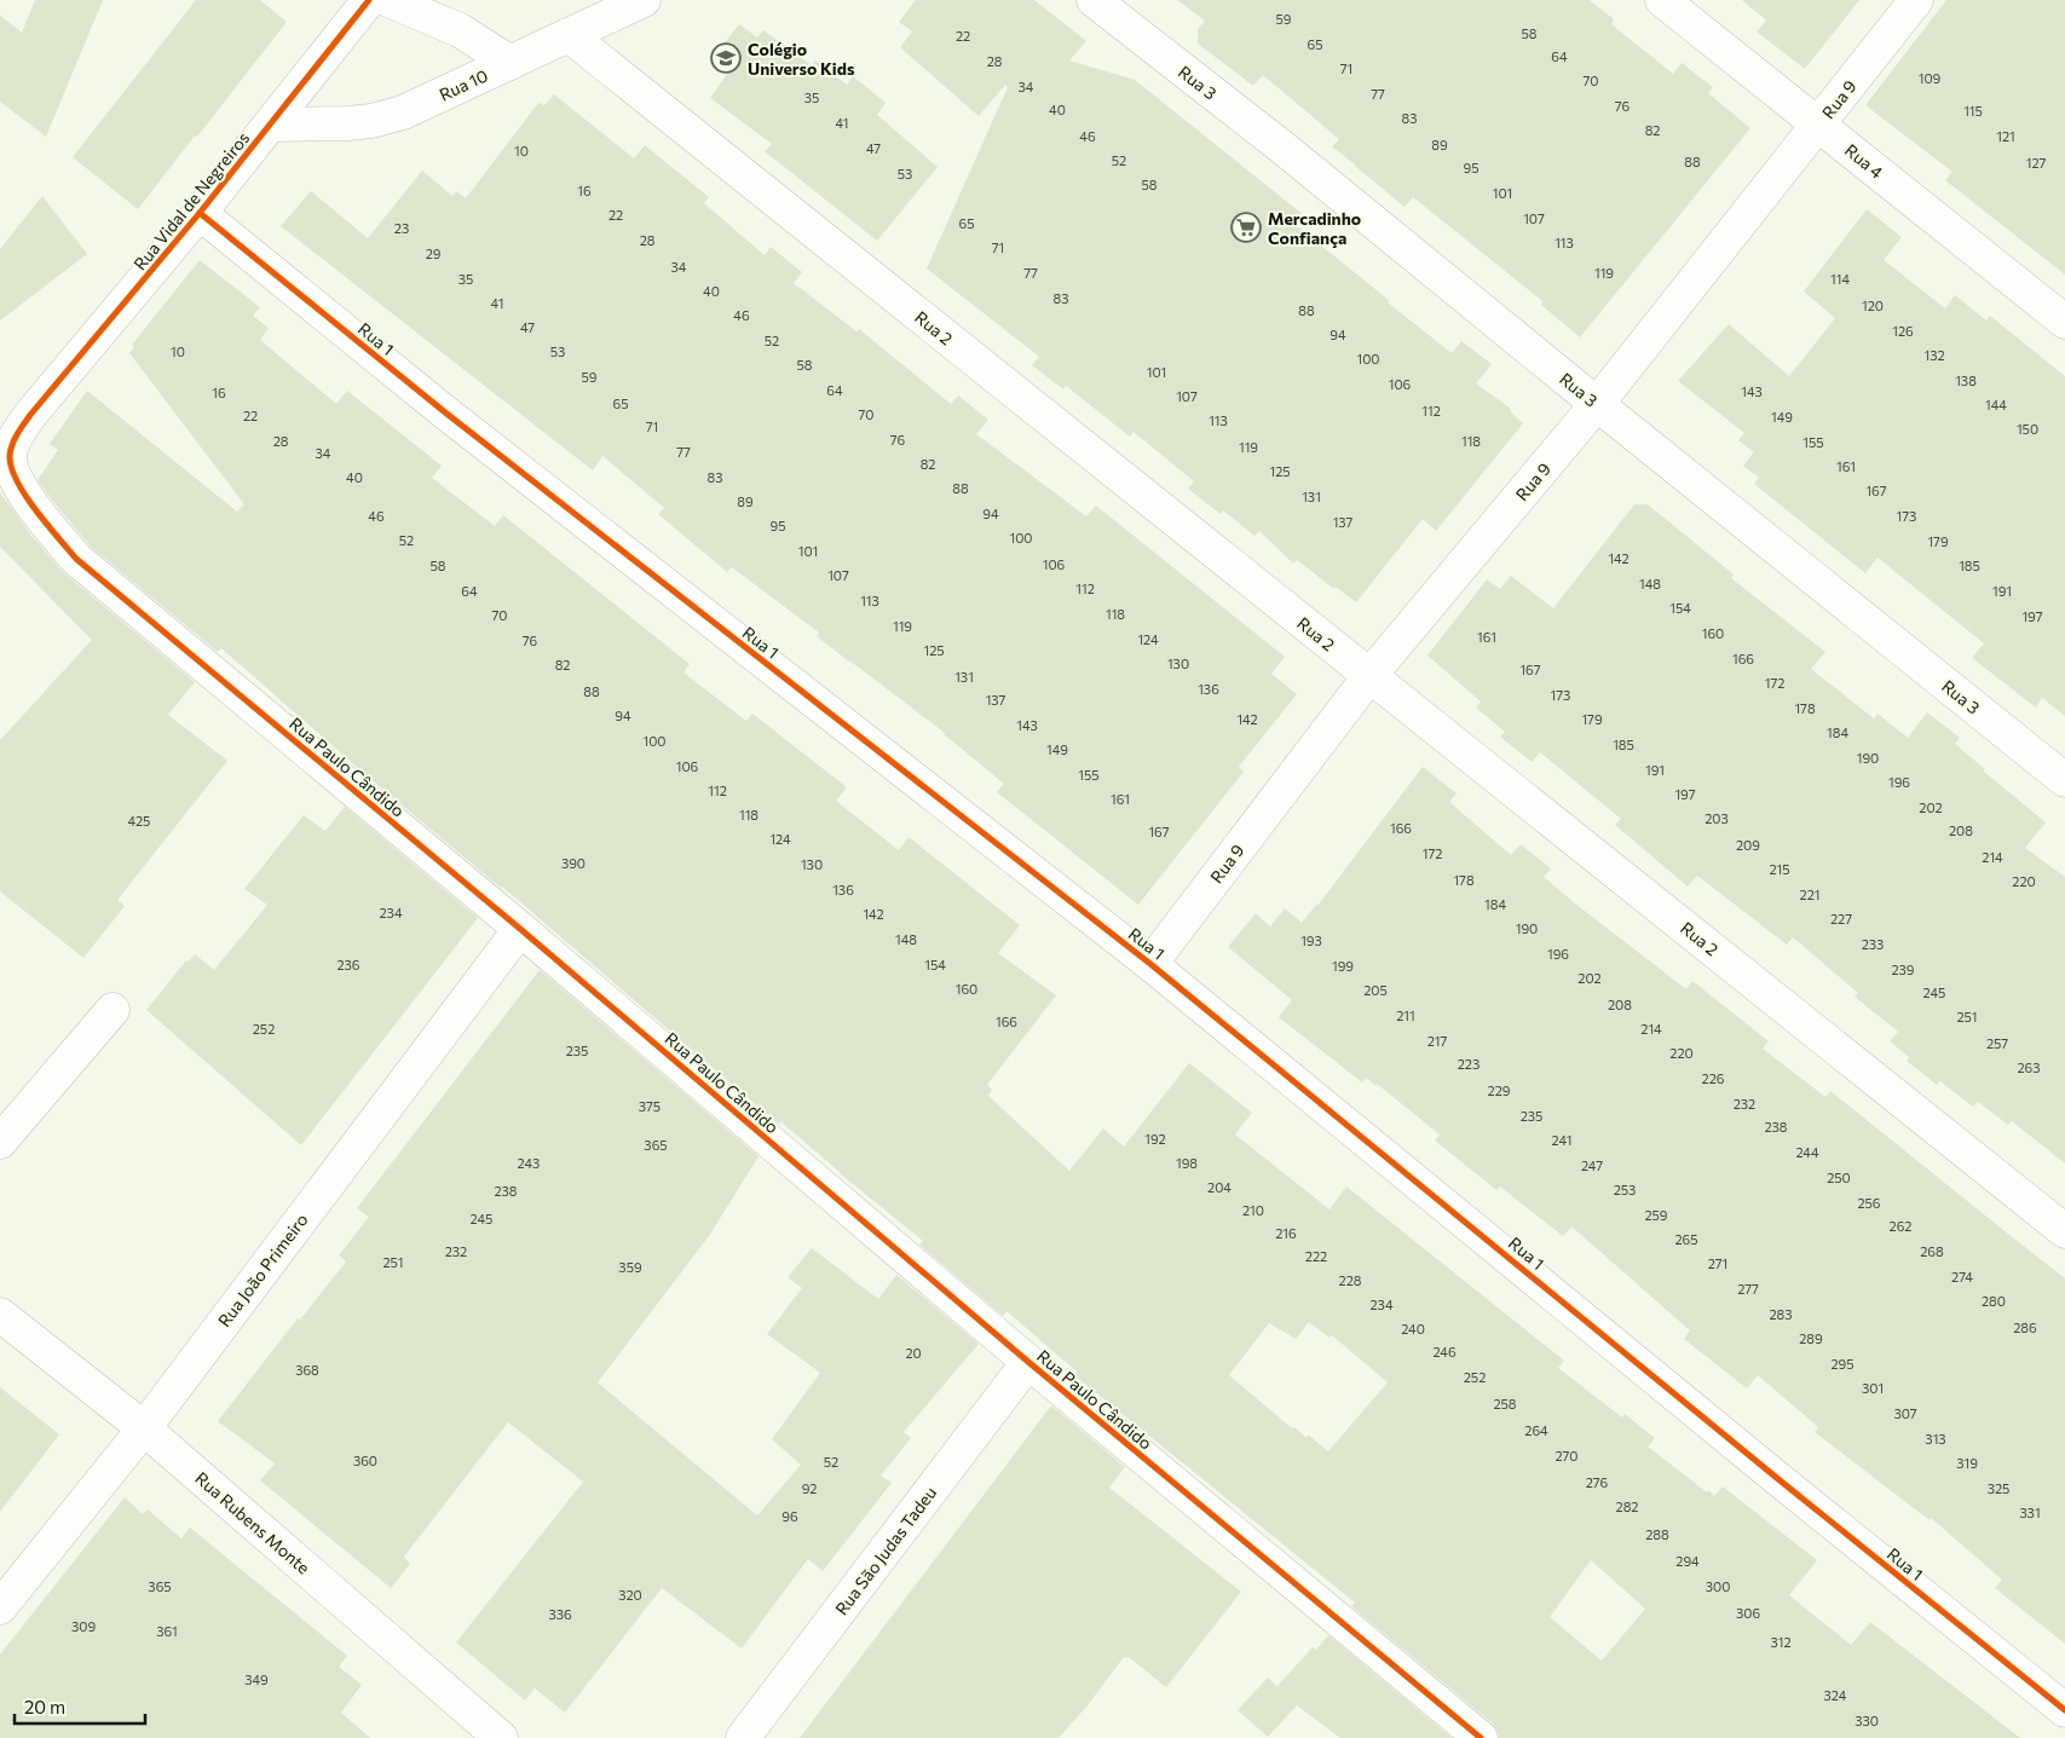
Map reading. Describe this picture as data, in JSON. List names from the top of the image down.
{
  "streets": {
    "street": [
      "Rua 3",
      "Rua 10",
      "Rua 9",
      "Rua 4",
      "Rua Vidal de Negreiros",
      "Rua 2",
      "Rua 1",
      "Rua Paulo Cândido",
      "Rua João Primeiro",
      "Rua Rubens Monte",
      "Rua São Judas Tadeu"
    ]
  },
  "crossings": [
    ["Rua 3", "Rua 9"],
    ["Rua 10", "Rua Vidal de Negreiros"],
    ["Rua 10", "Rua 2"],
    ["Rua 9", "Rua 4"],
    ["Rua 9", "Rua 2"],
    ["Rua 9", "Rua 1"],
    ["Rua Vidal de Negreiros", "Rua 1"],
    ["Rua Vidal de Negreiros", "Rua Paulo Cândido"],
    ["Rua Paulo Cândido", "Rua João Primeiro"],
    ["Rua Paulo Cândido", "Rua São Judas Tadeu"],
    ["Rua João Primeiro", "Rua Rubens Monte"]
  ],
  "places": {
    "school or university": ["Colégio Universo Kids"],
    "supermarket": ["Mercadinho Confiança"]
  },
  "house_numbers": [
    "59",
    "58",
    "22",
    "65",
    "64",
    "28",
    "71",
    "109",
    "70",
    "34",
    "77",
    "35",
    "76",
    "40",
    "115",
    "83",
    "41",
    "82",
    "46",
    "121",
    "89",
    "47",
    "10",
    "52",
    "88",
    "127",
    "95",
    "53",
    "58",
    "16",
    "101",
    "22",
    "107",
    "65",
    "23",
    "28",
    "113",
    "71",
    "29",
    "34",
    "77",
    "119",
    "35",
    "114",
    "40",
    "83",
    "41",
    "120",
    "88",
    "46",
    "47",
    "126",
    "94",
    "52",
    "10",
    "53",
    "132",
    "100",
    "58",
    "101",
    "59",
    "138",
    "106",
    "64",
    "143",
    "16",
    "107",
    "65",
    "144",
    "112",
    "70",
    "22",
    "149",
    "113",
    "71",
    "150",
    "76",
    "28",
    "118",
    "155",
    "119",
    "77",
    "34",
    "82",
    "161",
    "125",
    "40",
    "83",
    "88",
    "167",
    "131",
    "89",
    "94",
    "46",
    "173",
    "137",
    "95",
    "100",
    "52",
    "179",
    "101",
    "142",
    "106",
    "58",
    "185",
    "107",
    "148",
    "112",
    "64",
    "191",
    "113",
    "154",
    "118",
    "70",
    "197",
    "119",
    "160",
    "161",
    "124",
    "76",
    "125",
    "166",
    "130",
    "82",
    "167",
    "131",
    "172",
    "136",
    "88",
    "173",
    "137",
    "178",
    "94",
    "142",
    "179",
    "143",
    "184",
    "100",
    "185",
    "149",
    "190",
    "106",
    "191",
    "155",
    "196",
    "112",
    "197",
    "161",
    "202",
    "118",
    "203",
    "425",
    "166",
    "208",
    "167",
    "124",
    "209",
    "172",
    "214",
    "390",
    "130",
    "215",
    "178",
    "220",
    "136",
    "221",
    "184",
    "234",
    "142",
    "227",
    "190",
    "148",
    "193",
    "233",
    "196",
    "236",
    "154",
    "199",
    "239",
    "202",
    "160",
    "205",
    "245",
    "208",
    "211",
    "251",
    "166",
    "252",
    "214",
    "217",
    "257",
    "235",
    "220",
    "223",
    "263",
    "226",
    "229",
    "232",
    "375",
    "235",
    "238",
    "192",
    "241",
    "365",
    "244",
    "243",
    "198",
    "247",
    "250",
    "204",
    "253",
    "238",
    "256",
    "210",
    "259",
    "245",
    "262",
    "216",
    "265",
    "232",
    "268",
    "222",
    "251",
    "271",
    "359",
    "274",
    "228",
    "277",
    "280",
    "234",
    "283",
    "286",
    "240",
    "289",
    "246",
    "20",
    "295",
    "368",
    "252",
    "301",
    "258",
    "307",
    "264",
    "313",
    "270",
    "360",
    "52",
    "319",
    "276",
    "92",
    "325",
    "282",
    "331",
    "96",
    "288",
    "294",
    "365",
    "300",
    "320",
    "306",
    "336",
    "309",
    "361",
    "312",
    "349",
    "324",
    "330"
  ],
  "scale_bar": "20 m"
}
